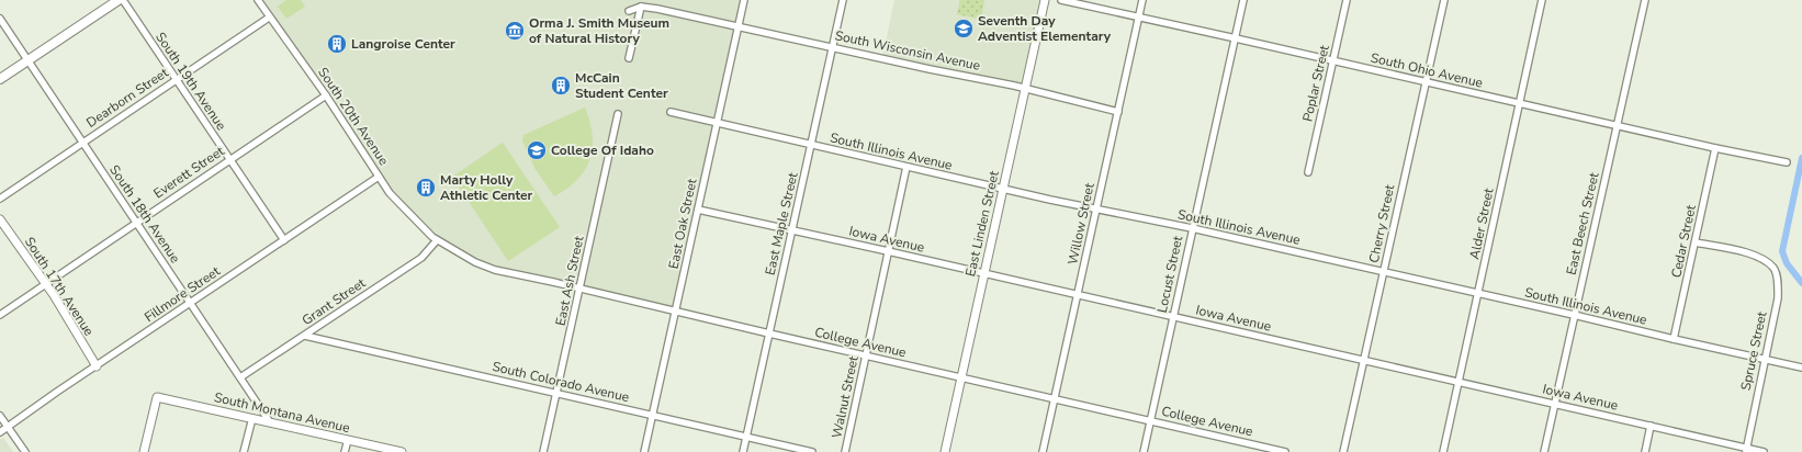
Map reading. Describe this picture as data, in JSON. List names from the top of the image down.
{
  "streets": {
    "street": [
      "South Wisconsin Avenue",
      "South Ohio Avenue",
      "South 19th Avenue",
      "Poplar Street",
      "Dearborn Street",
      "South 20th Avenue",
      "South Illinois Avenue",
      "Everett Street",
      "South 18th Avenue",
      "East Oak Street",
      "East Maple Street",
      "East Linden Street",
      "Willow Street",
      "Cherry Street",
      "Alder Street",
      "East Beech Street",
      "Iowa Avenue",
      "Cedar Street",
      "Locust Street",
      "East Ash Street",
      "South 17th Avenue",
      "Fillmore Street",
      "Grant Street",
      "College Avenue",
      "Spruce Street",
      "South Colorado Avenue",
      "Walnut Street",
      "South Montana Avenue"
    ]
  },
  "crossings": [
    ["South Wisconsin Avenue", "East Oak Street"],
    ["South Wisconsin Avenue", "East Maple Street"],
    ["South Wisconsin Avenue", "East Linden Street"],
    ["South Wisconsin Avenue", "Willow Street"],
    ["South Ohio Avenue", "Poplar Street"],
    ["South Ohio Avenue", "Willow Street"],
    ["South Ohio Avenue", "Cherry Street"],
    ["South Ohio Avenue", "Alder Street"],
    ["South Ohio Avenue", "East Beech Street"],
    ["South Ohio Avenue", "Cedar Street"],
    ["South Ohio Avenue", "Locust Street"],
    ["South 19th Avenue", "Dearborn Street"],
    ["South 19th Avenue", "Everett Street"],
    ["South 19th Avenue", "Fillmore Street"],
    ["Dearborn Street", "South 20th Avenue"],
    ["Dearborn Street", "South 18th Avenue"],
    ["South 20th Avenue", "Everett Street"],
    ["South 20th Avenue", "Fillmore Street"],
    ["South 20th Avenue", "Grant Street"],
    ["South 20th Avenue", "College Avenue"],
    ["South Illinois Avenue", "East Oak Street"],
    ["South Illinois Avenue", "East Maple Street"],
    ["South Illinois Avenue", "East Linden Street"],
    ["South Illinois Avenue", "Willow Street"],
    ["South Illinois Avenue", "Cherry Street"],
    ["South Illinois Avenue", "Alder Street"],
    ["South Illinois Avenue", "East Beech Street"],
    ["South Illinois Avenue", "Cedar Street"],
    ["South Illinois Avenue", "Locust Street"],
    ["South Illinois Avenue", "Spruce Street"],
    ["South Illinois Avenue", "Walnut Street"],
    ["Everett Street", "South 18th Avenue"],
    ["Everett Street", "South 17th Avenue"],
    ["South 18th Avenue", "Fillmore Street"],
    ["South 18th Avenue", "Grant Street"],
    ["South 18th Avenue", "South Montana Avenue"],
    ["East Oak Street", "Iowa Avenue"],
    ["East Oak Street", "College Avenue"],
    ["East Oak Street", "South Colorado Avenue"],
    ["East Maple Street", "Iowa Avenue"],
    ["East Maple Street", "College Avenue"],
    ["East Maple Street", "South Colorado Avenue"],
    ["East Linden Street", "Iowa Avenue"],
    ["East Linden Street", "College Avenue"],
    ["Willow Street", "Iowa Avenue"],
    ["Willow Street", "College Avenue"],
    ["Cherry Street", "Iowa Avenue"],
    ["Alder Street", "Iowa Avenue"],
    ["East Beech Street", "Iowa Avenue"],
    ["Iowa Avenue", "Locust Street"],
    ["Iowa Avenue", "Spruce Street"],
    ["Iowa Avenue", "Walnut Street"],
    ["Cedar Street", "Spruce Street"],
    ["Locust Street", "College Avenue"],
    ["East Ash Street", "College Avenue"],
    ["East Ash Street", "South Colorado Avenue"],
    ["South 17th Avenue", "Fillmore Street"],
    ["Grant Street", "College Avenue"],
    ["Grant Street", "South Colorado Avenue"],
    ["College Avenue", "Walnut Street"]
  ],
  "places": {
    "school or university": ["Seventh Day Adventist Elementary", "College Of Idaho"],
    "museum": ["Orma J. Smith Museum of Natural History"],
    "building": ["Langroise Center", "McCain Student Center", "Marty Holly Athletic Center"]
  }
}
